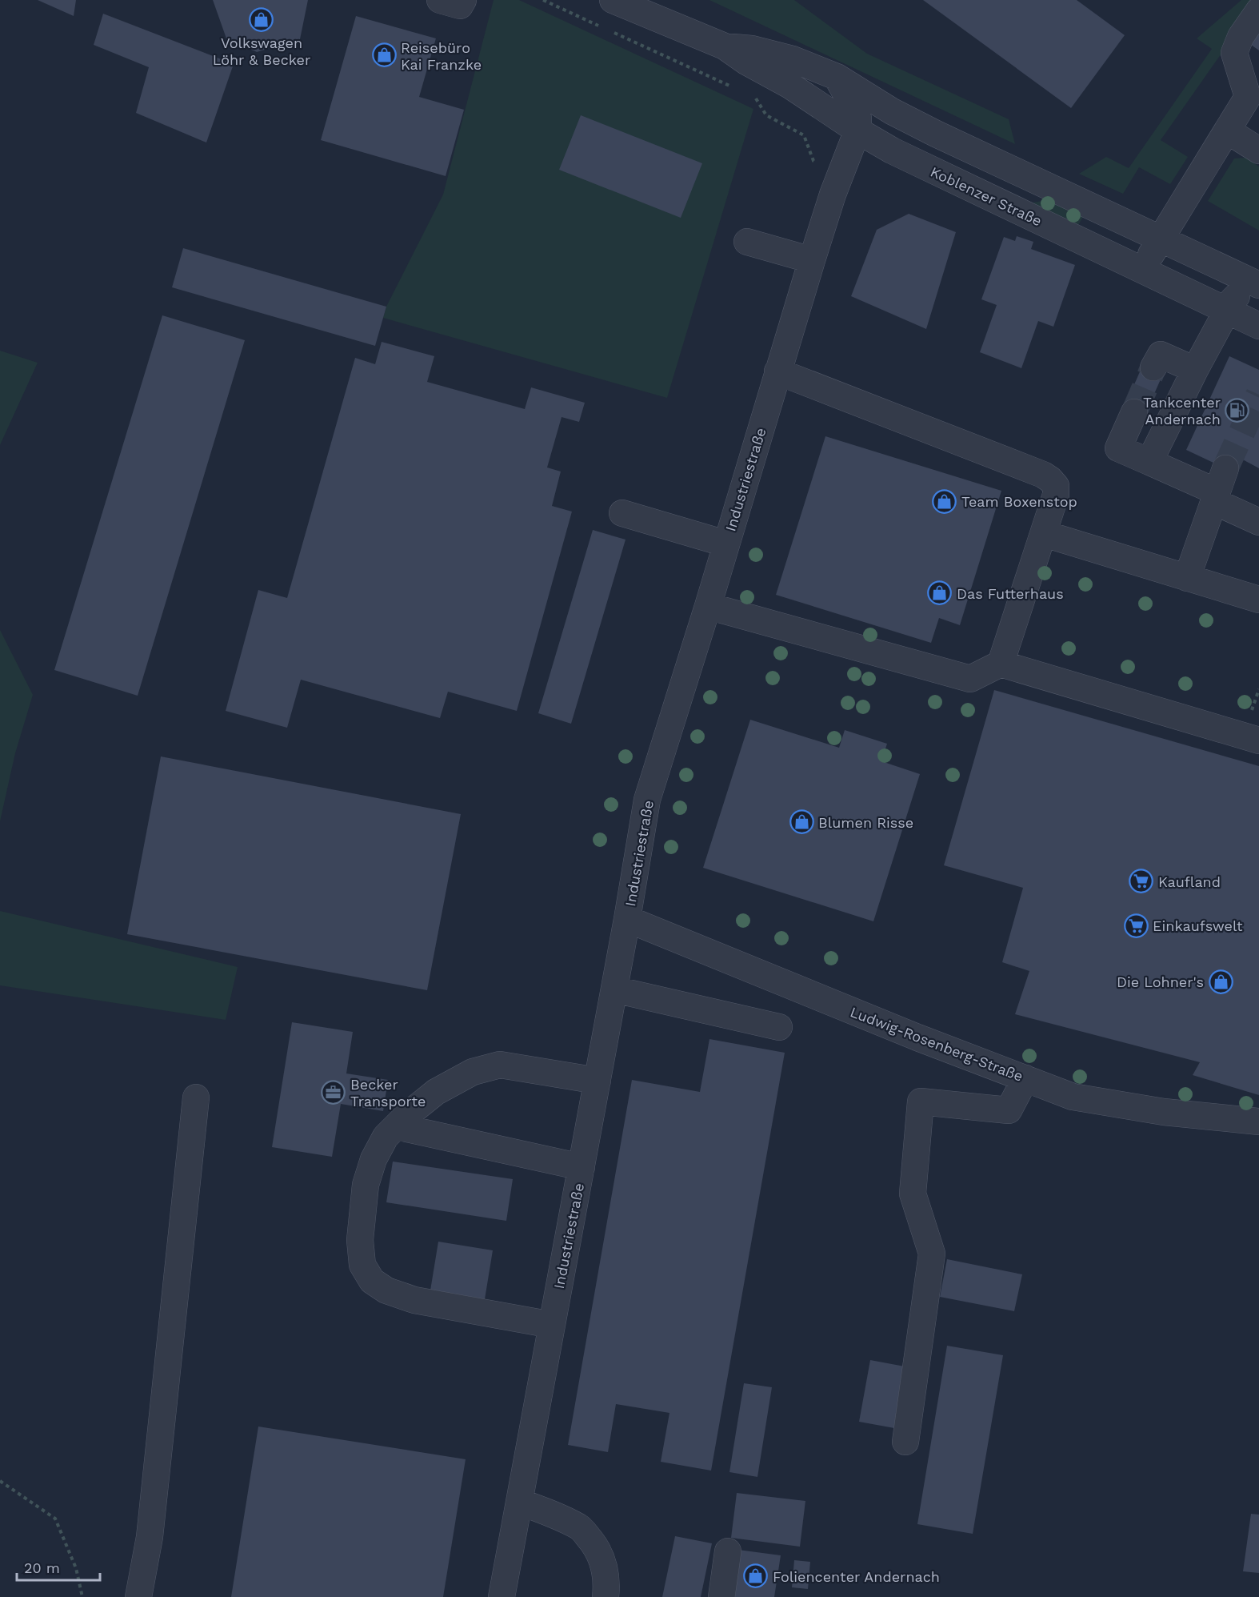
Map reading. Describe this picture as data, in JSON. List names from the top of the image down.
{
  "streets": {
    "street": ["Koblenzer Straße", "Industriestraße", "Ludwig-Rosenberg-Straße"]
  },
  "crossings": [
    ["Koblenzer Straße", "Industriestraße"],
    ["Industriestraße", "Ludwig-Rosenberg-Straße"]
  ],
  "places": {
    "shop": [
      "Volkswagen Löhr & Becker",
      "Reisebüro Kai Franzke",
      "Team Boxenstop",
      "Das Futterhaus",
      "Blumen Risse",
      "Die Lohner's",
      "Foliencenter Andernach"
    ],
    "fuel station": ["Tankcenter Andernach"],
    "supermarket": ["Kaufland", "Einkaufswelt"],
    "office": ["Becker Transporte"]
  },
  "scale_bar": "20 m"
}
